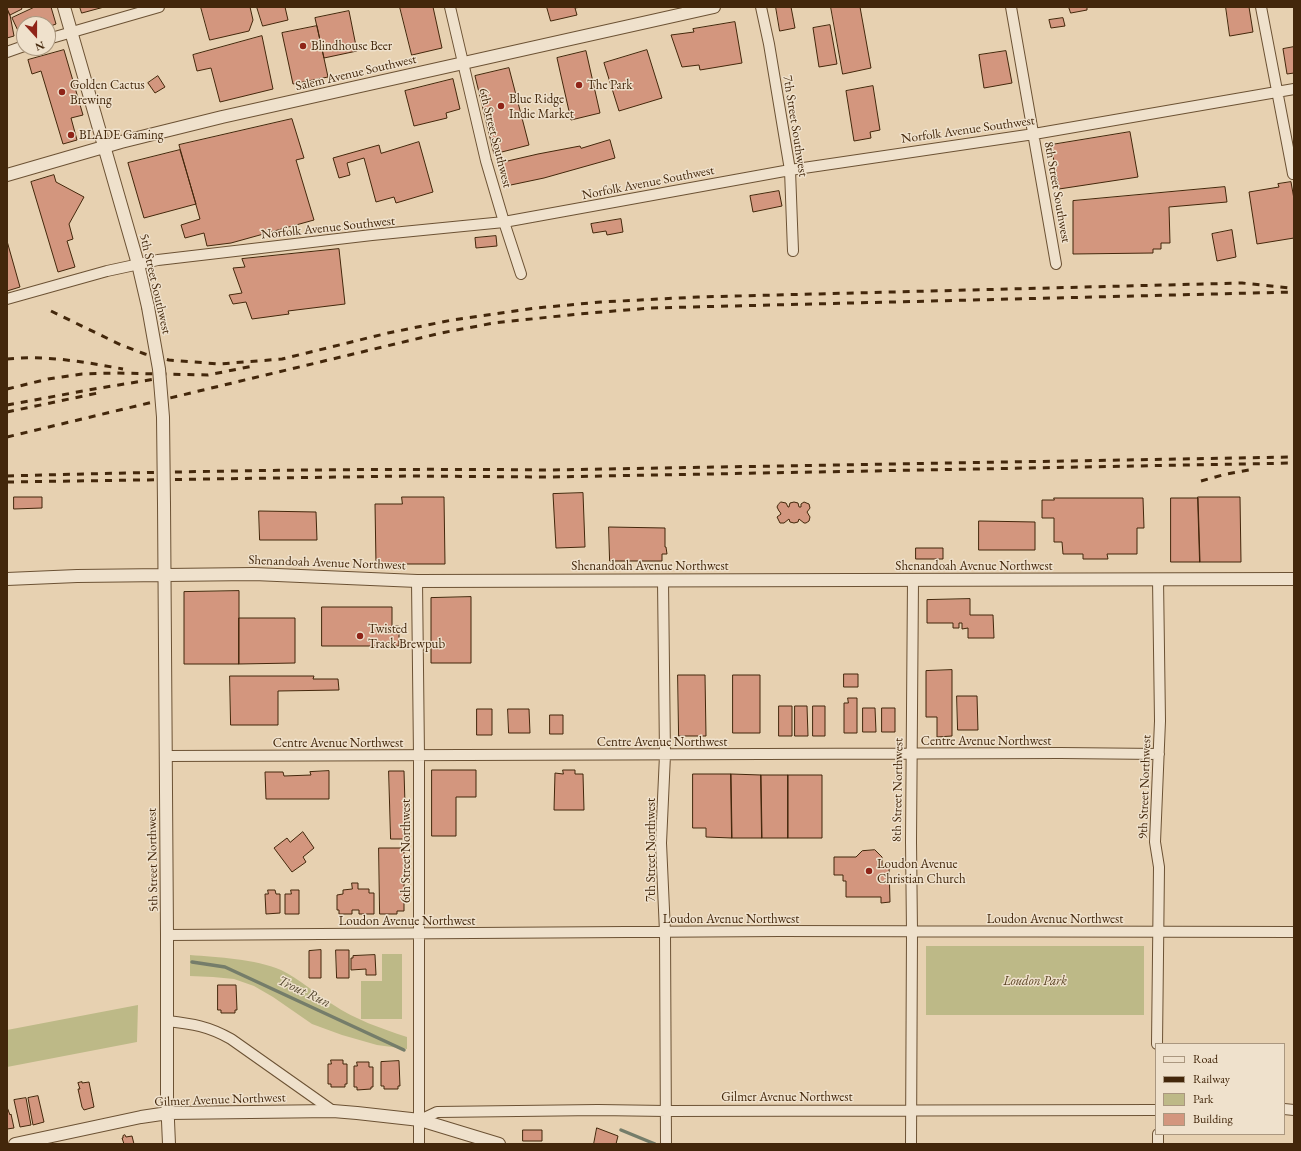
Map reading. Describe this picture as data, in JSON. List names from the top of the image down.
{
  "streets": {
    "street": [
      "Salem Avenue Southwest",
      "7th Street Southwest",
      "Norfolk Avenue Southwest",
      "6th Street Southwest",
      "8th Street Southwest",
      "5th Street Southwest",
      "Shenandoah Avenue Northwest",
      "Centre Avenue Northwest",
      "9th Street Northwest",
      "8th Street Northwest",
      "7th Street Northwest",
      "6th Street Northwest",
      "5th Street Northwest",
      "Loudon Avenue Northwest",
      "Gilmer Avenue Northwest"
    ]
  },
  "crossings": [
    ["Salem Avenue Southwest", "6th Street Southwest"],
    ["Salem Avenue Southwest", "5th Street Southwest"],
    ["7th Street Southwest", "Norfolk Avenue Southwest"],
    ["Norfolk Avenue Southwest", "6th Street Southwest"],
    ["Norfolk Avenue Southwest", "8th Street Southwest"],
    ["Norfolk Avenue Southwest", "5th Street Southwest"],
    ["5th Street Southwest", "Shenandoah Avenue Northwest"],
    ["5th Street Southwest", "5th Street Northwest"],
    ["Shenandoah Avenue Northwest", "9th Street Northwest"],
    ["Shenandoah Avenue Northwest", "8th Street Northwest"],
    ["Shenandoah Avenue Northwest", "7th Street Northwest"],
    ["Shenandoah Avenue Northwest", "6th Street Northwest"],
    ["Shenandoah Avenue Northwest", "5th Street Northwest"],
    ["Centre Avenue Northwest", "9th Street Northwest"],
    ["Centre Avenue Northwest", "8th Street Northwest"],
    ["Centre Avenue Northwest", "7th Street Northwest"],
    ["Centre Avenue Northwest", "6th Street Northwest"],
    ["Centre Avenue Northwest", "5th Street Northwest"],
    ["9th Street Northwest", "Loudon Avenue Northwest"],
    ["8th Street Northwest", "Loudon Avenue Northwest"],
    ["8th Street Northwest", "Gilmer Avenue Northwest"],
    ["7th Street Northwest", "Loudon Avenue Northwest"],
    ["7th Street Northwest", "Gilmer Avenue Northwest"],
    ["6th Street Northwest", "Loudon Avenue Northwest"],
    ["6th Street Northwest", "Gilmer Avenue Northwest"],
    ["5th Street Northwest", "Loudon Avenue Northwest"],
    ["5th Street Northwest", "Gilmer Avenue Northwest"]
  ],
  "water": ["Trout Run"],
  "parks": ["Loudon Park"],
  "places": [
    "Blindhouse Beer",
    "The Park",
    "Golden Cactus Brewing",
    "Blue Ridge Indie Market",
    "BLADE Gaming",
    "Twisted Track Brewpub",
    "Loudon Avenue Christian Church"
  ],
  "legend": [
    "Road",
    "Railway",
    "Park",
    "Building"
  ],
  "north": "bottom"
}
